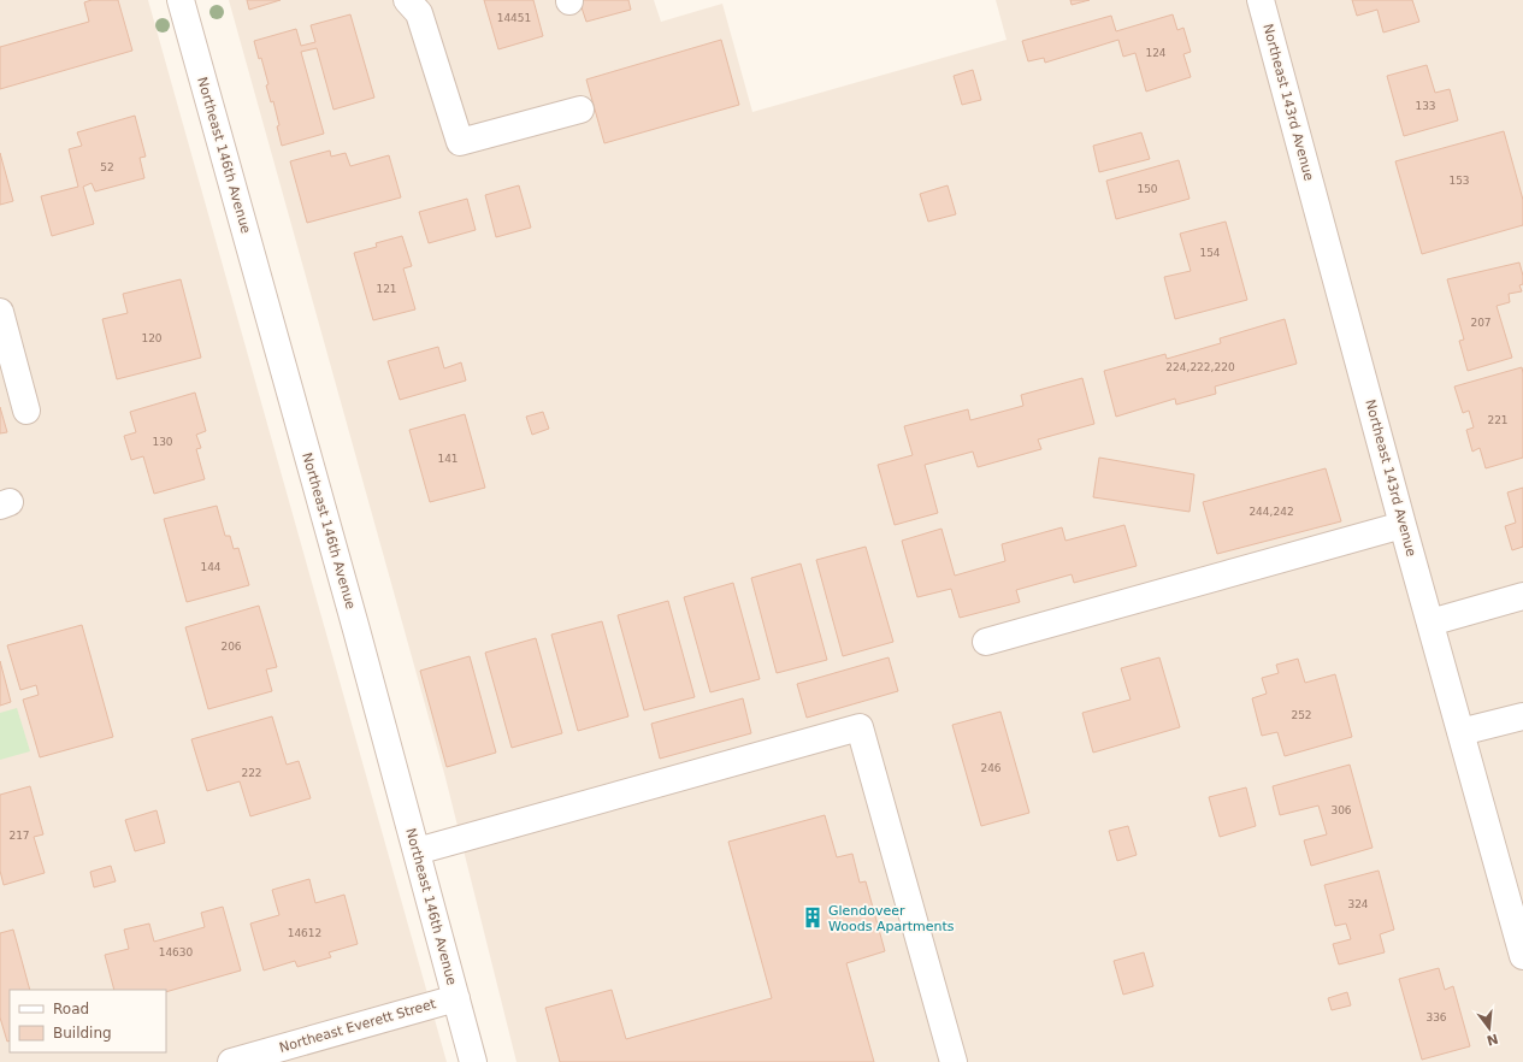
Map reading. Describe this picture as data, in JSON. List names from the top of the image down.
{
  "streets": {
    "street": ["Northeast 143rd Avenue", "Northeast 146th Avenue", "Northeast Everett Street"]
  },
  "crossings": [
    ["Northeast 146th Avenue", "Northeast Everett Street"]
  ],
  "places": {
    "building": ["Glendoveer Woods Apartments"]
  },
  "house_numbers": [
    "14451",
    "124",
    "133",
    "52",
    "153",
    "150",
    "154",
    "121",
    "207",
    "120",
    "224,222,220",
    "221",
    "130",
    "141",
    "244,242",
    "144",
    "206",
    "252",
    "246",
    "222",
    "306",
    "217",
    "324",
    "14612",
    "14630",
    "336"
  ],
  "legend": ["Road", "Building"],
  "north": "bottom"
}
